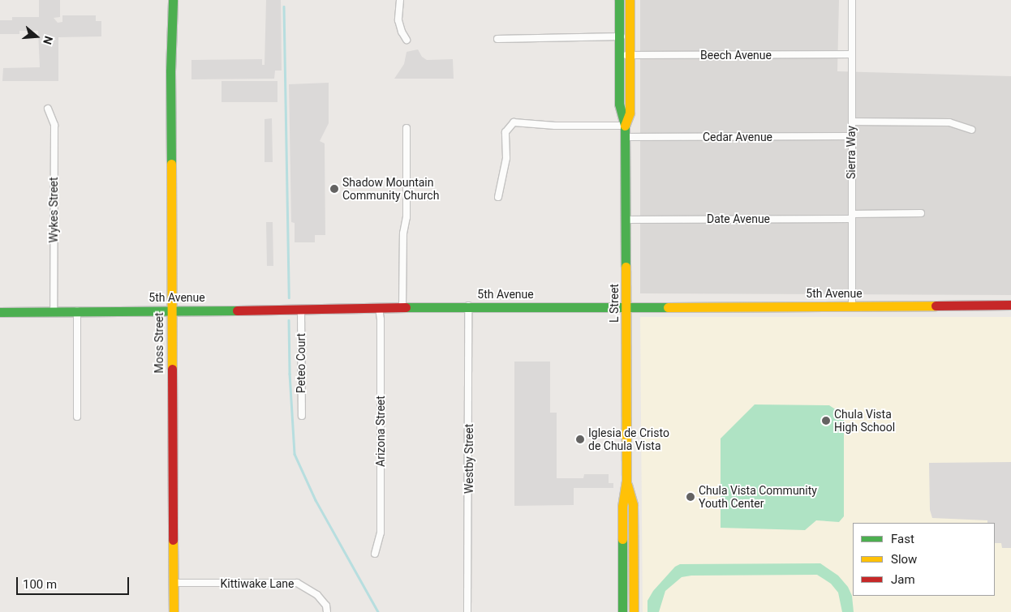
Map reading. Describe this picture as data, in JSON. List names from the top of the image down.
{
  "streets": {
    "street": [
      "Beech Avenue",
      "Cedar Avenue",
      "Sierra Way",
      "Wykes Street",
      "Date Avenue",
      "5th Avenue",
      "L Street",
      "Moss Street",
      "Peteo Court",
      "Arizona Street",
      "Westby Street",
      "Kittiwake Lane"
    ]
  },
  "crossings": [
    ["Beech Avenue", "Sierra Way"],
    ["Beech Avenue", "L Street"],
    ["Cedar Avenue", "Sierra Way"],
    ["Cedar Avenue", "L Street"],
    ["Sierra Way", "Date Avenue"],
    ["Sierra Way", "5th Avenue"],
    ["Wykes Street", "5th Avenue"],
    ["Date Avenue", "L Street"],
    ["5th Avenue", "L Street"],
    ["5th Avenue", "Moss Street"],
    ["5th Avenue", "Peteo Court"],
    ["5th Avenue", "Arizona Street"],
    ["5th Avenue", "Westby Street"],
    ["Moss Street", "Kittiwake Lane"]
  ],
  "places": [
    "Shadow Mountain Community Church",
    "Chula Vista High School",
    "Iglesia de Cristo de Chula Vista",
    "Chula Vista Community Youth Center"
  ],
  "legend": ["Fast", "Slow", "Jam"],
  "scale_bar": "100 m",
  "north": "right"
}
